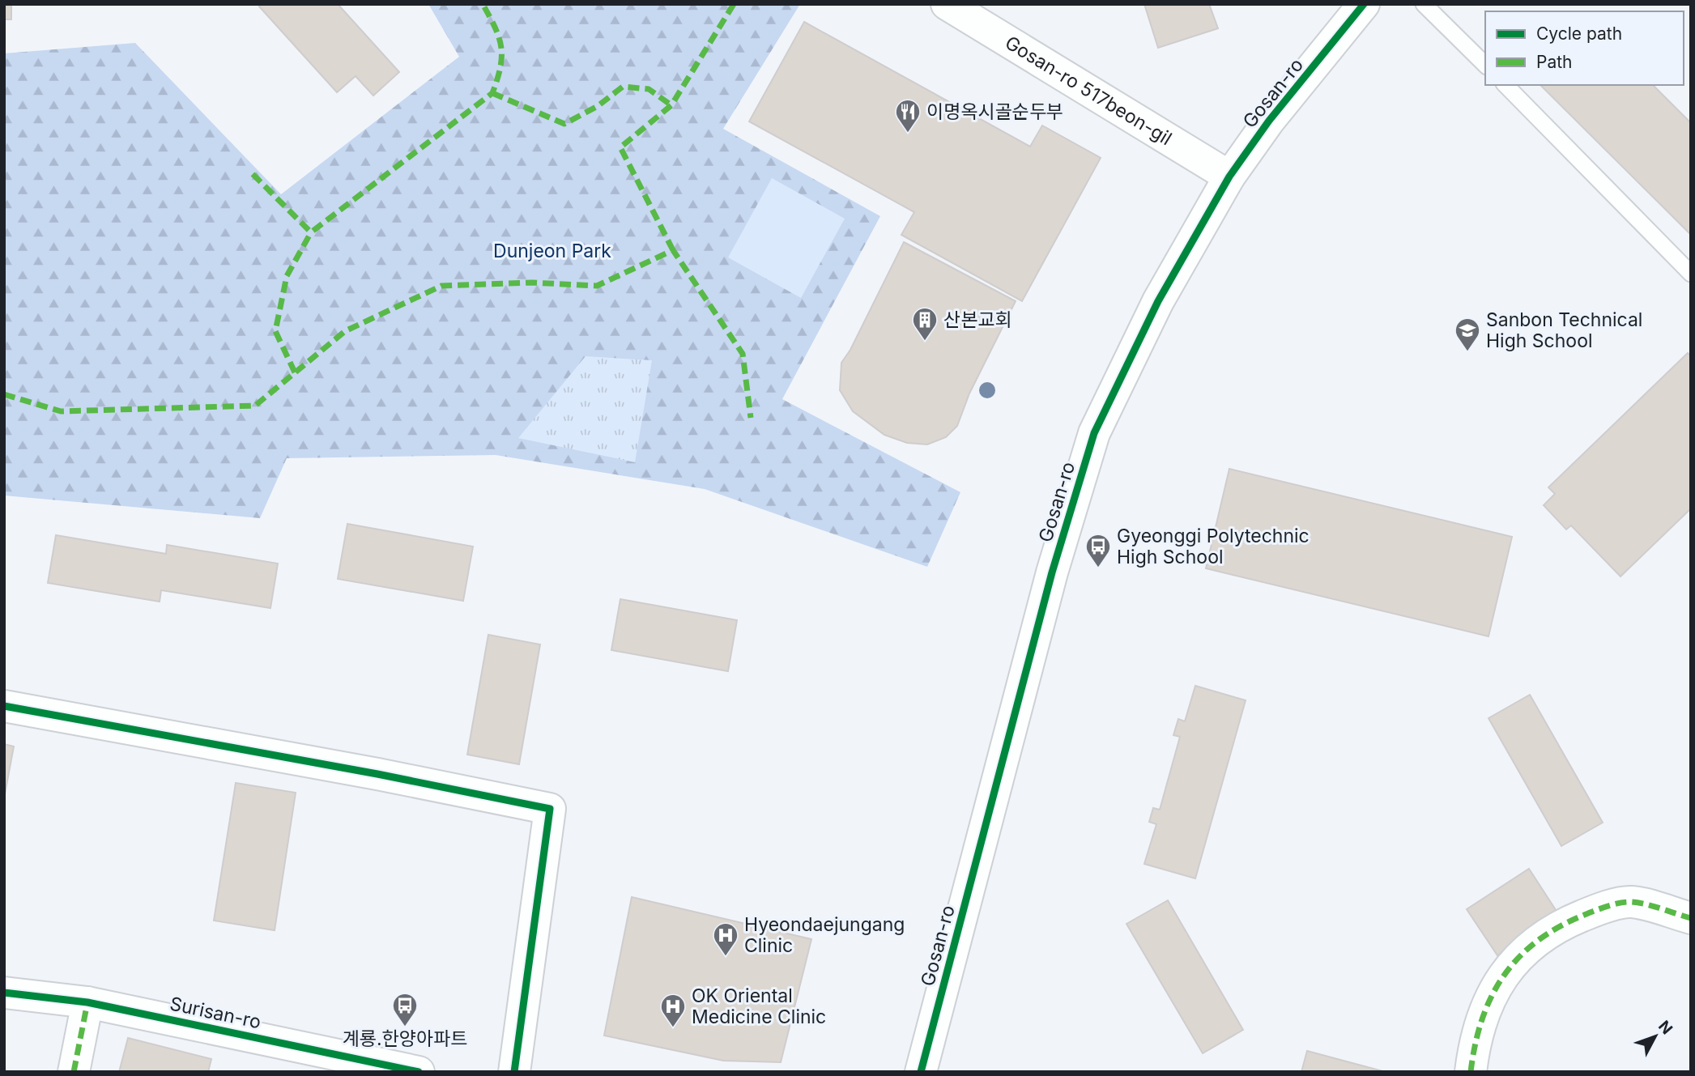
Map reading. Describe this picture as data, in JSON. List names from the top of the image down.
{
  "streets": {
    "street": ["Gosan-ro 517beon-gil", "Gosan-ro", "Surisan-ro"]
  },
  "crossings": [
    ["Gosan-ro 517beon-gil", "Gosan-ro"]
  ],
  "parks": ["Dunjeon Park"],
  "places": {
    "restaurant": ["이명옥시골순두부"],
    "building": ["산본교회"],
    "school or university": ["Sanbon Technical High School"],
    "bus stop": ["Gyeonggi Polytechnic High School", "계룡.한양아파트"],
    "hospital": ["Hyeondaejungang Clinic", "OK Oriental Medicine Clinic"]
  },
  "legend": ["Cycle path", "Path"],
  "north": "top right"
}
